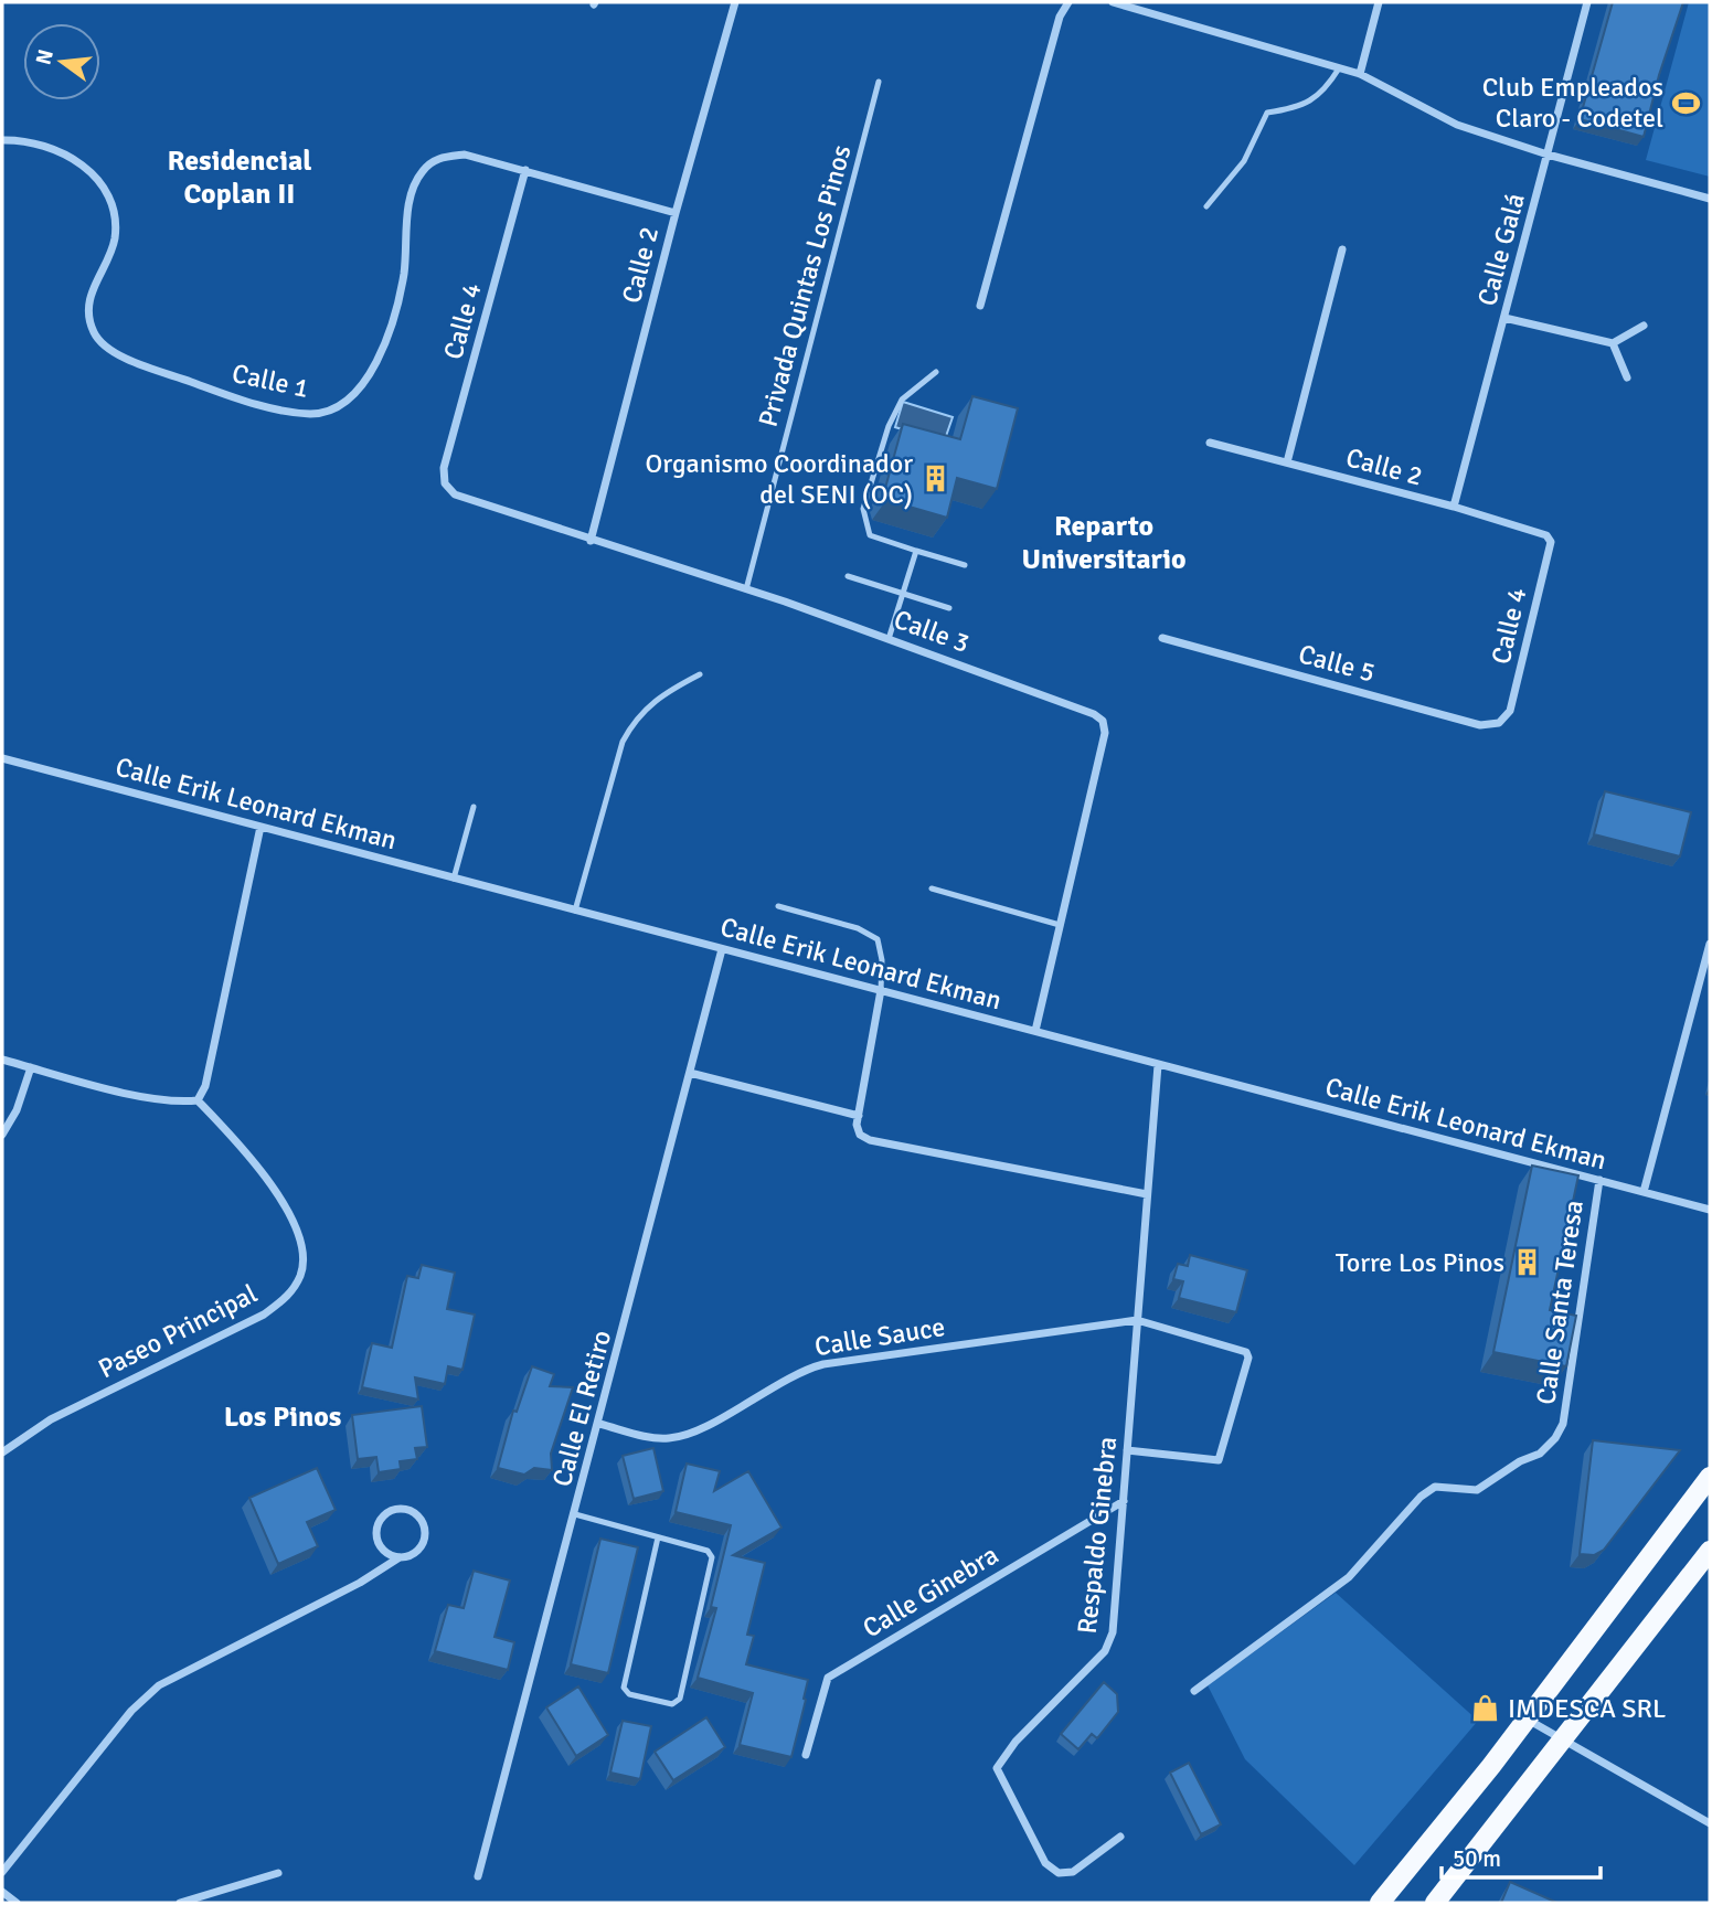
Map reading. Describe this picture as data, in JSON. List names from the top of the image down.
{
  "streets": {
    "street": [
      "Calle Galá",
      "Calle 2",
      "Calle 4",
      "Calle 1",
      "Calle 3",
      "Calle 5",
      "Calle Erik Leonard Ekman",
      "Calle Santa Teresa",
      "Paseo Principal",
      "Calle Sauce",
      "Calle El Retiro",
      "Respaldo Ginebra",
      "Calle Ginebra"
    ],
    "lane": ["Privada Quintas Los Pinos"]
  },
  "crossings": [
    ["Calle Galá", "Calle 2"],
    ["Calle 2", "Calle 4"],
    ["Calle 2", "Calle 1"],
    ["Calle 2", "Calle 3"],
    ["Privada Quintas Los Pinos", "Calle 3"],
    ["Calle 4", "Calle 1"],
    ["Calle 4", "Calle 3"],
    ["Calle 4", "Calle 5"],
    ["Calle 3", "Calle Erik Leonard Ekman"],
    ["Calle Erik Leonard Ekman", "Calle Santa Teresa"],
    ["Calle Erik Leonard Ekman", "Calle El Retiro"],
    ["Calle Erik Leonard Ekman", "Respaldo Ginebra"],
    ["Calle Sauce", "Calle El Retiro"],
    ["Calle Sauce", "Respaldo Ginebra"],
    ["Respaldo Ginebra", "Calle Ginebra"]
  ],
  "districts": ["Residencial Coplan II", "Reparto Universitario", "Los Pinos"],
  "places": {
    "sports": ["Club Empleados Claro - Codetel"],
    "building": ["Organismo Coordinador del SENI (OC)", "Torre Los Pinos"],
    "shop": ["IMDESCA SRL"]
  },
  "scale_bar": "50 m",
  "north": "left"
}
